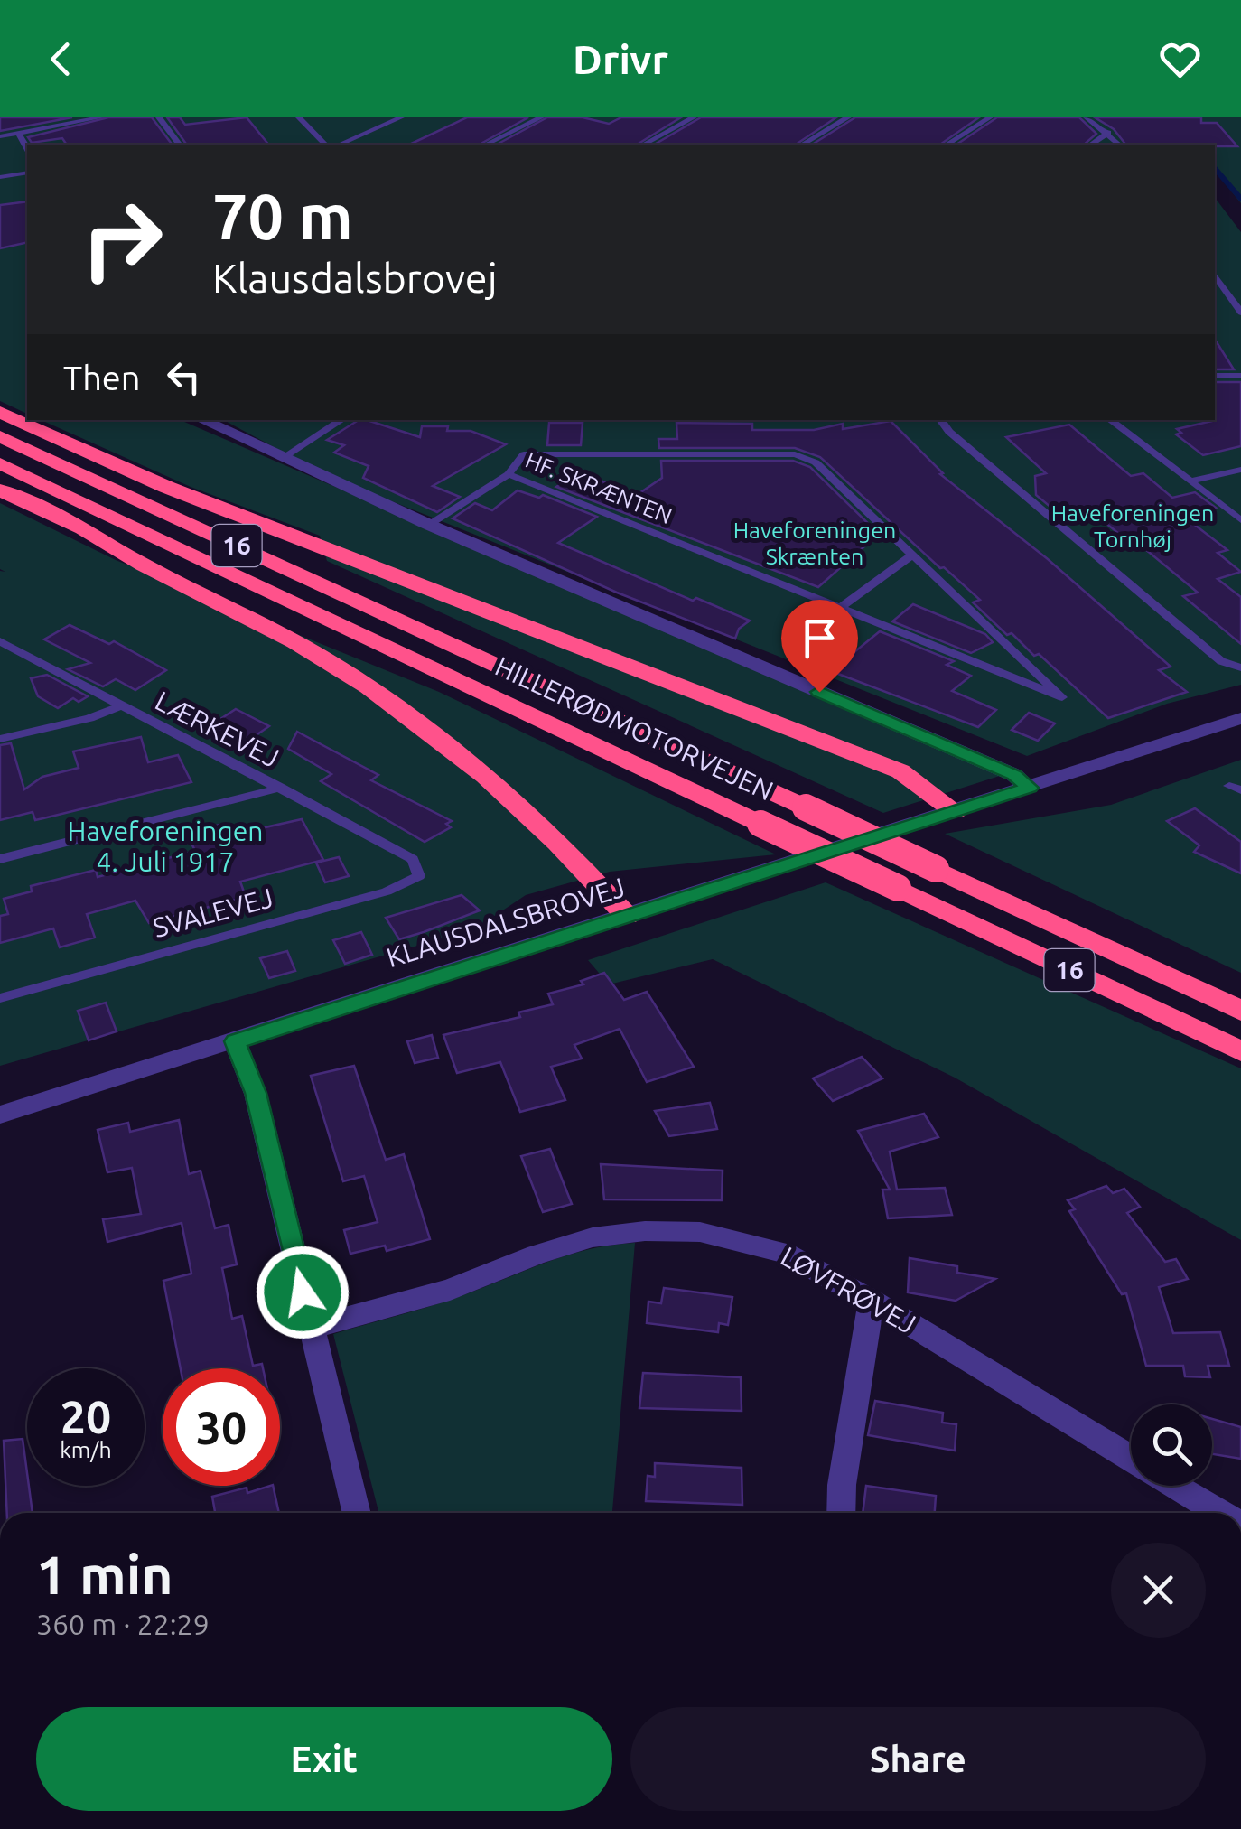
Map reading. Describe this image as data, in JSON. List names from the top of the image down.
{
  "streets": {
    "highway": ["16", "HILLERØDMOTORVEJEN"],
    "street": ["KLAUSDALSBROVEJ", "LØVFRØVEJ"],
    "lane": ["HF. SKRÆNTEN", "LÆRKEVEJ", "SVALEVEJ"]
  },
  "crossings": [
    ["16", "HILLERØDMOTORVEJEN"],
    ["LÆRKEVEJ", "SVALEVEJ"]
  ],
  "parks": ["Haveforeningen Tornhøj", "Haveforeningen Skrænten", "Haveforeningen 4. Juli 1917"],
  "page": {
    "header": "Drivr",
    "turn": ["70 m", "Klausdalsbrovej"],
    "then": "Then",
    "speed": "20 km/h",
    "limit": "30",
    "heading": ["1 min", "360 m · 22:29"],
    "buttons": ["Exit", "Share"]
  }
}
